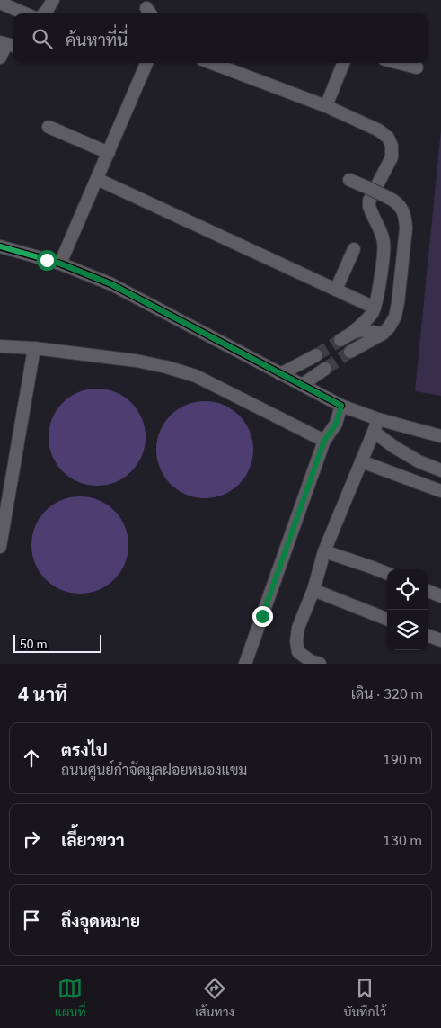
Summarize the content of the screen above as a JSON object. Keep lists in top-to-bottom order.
{
  "scale_bar": "50 m",
  "page": {
    "search": "ค้นหาที่นี่",
    "scale": "50 m",
    "heading": ["4 นาที", "เดิน · 320 m"],
    "list": [
      ["ตรงไป", "ถนนศูนย์กำจัดมูลฝอยหนองแขม", "190 m"],
      ["เลี้ยวขวา", "130 m"],
      "ถึงจุดหมาย"
    ],
    "nav": ["แผนที่", "เส้นทาง", "บันทึกไว้"]
  }
}
